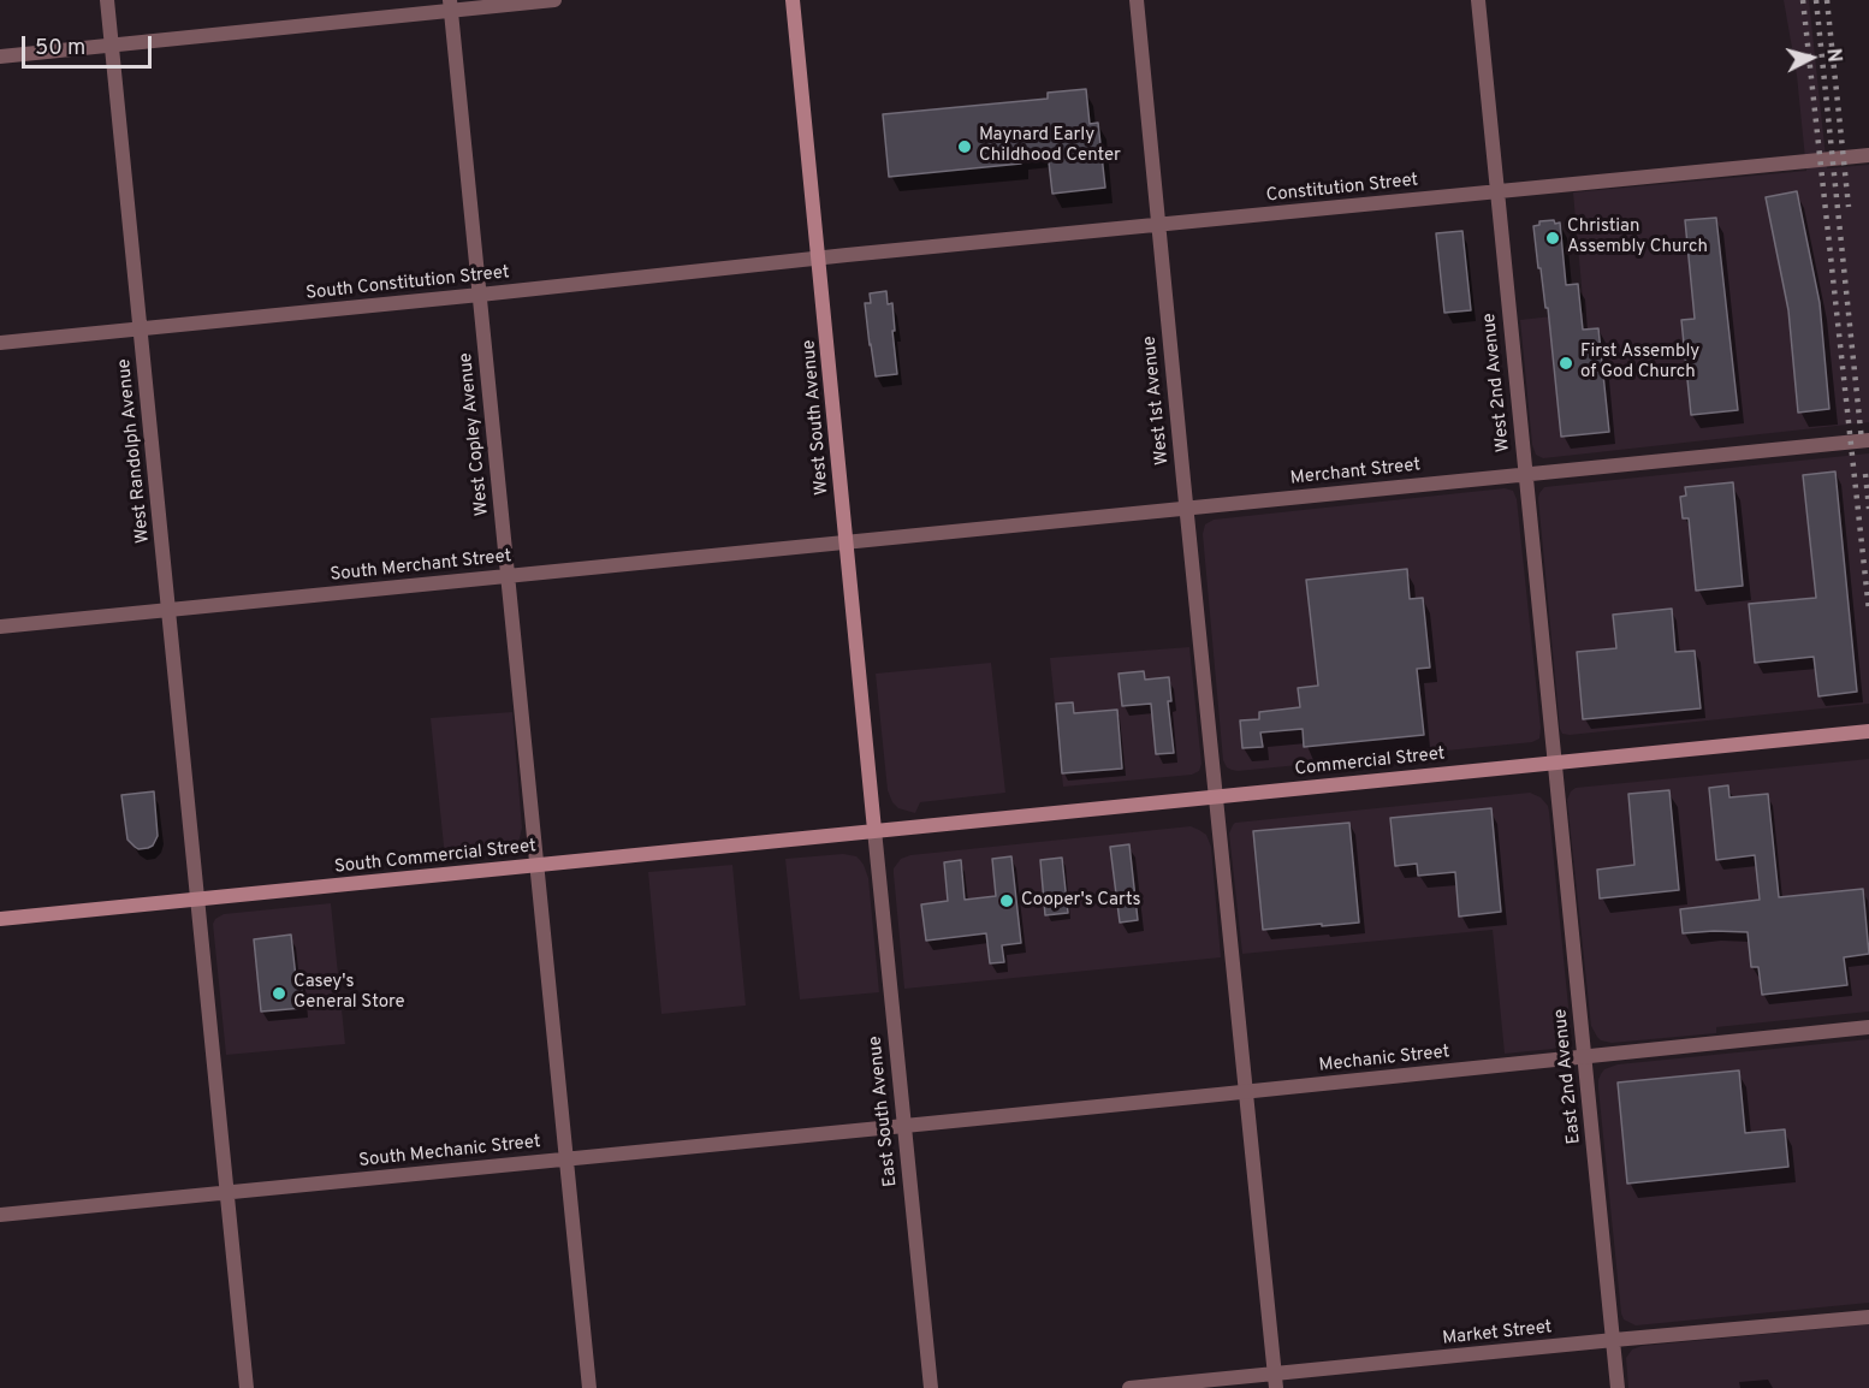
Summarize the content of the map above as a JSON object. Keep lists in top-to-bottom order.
{
  "streets": {
    "main road": ["West South Avenue", "Commercial Street", "South Commercial Street"],
    "street": [
      "Constitution Street",
      "South Constitution Street",
      "West 2nd Avenue",
      "West 1st Avenue",
      "West Copley Avenue",
      "West Randolph Avenue",
      "Merchant Street",
      "South Merchant Street",
      "Mechanic Street",
      "East 2nd Avenue",
      "East South Avenue",
      "South Mechanic Street",
      "Market Street"
    ]
  },
  "crossings": [
    ["Constitution Street", "South Constitution Street"],
    ["Constitution Street", "West 2nd Avenue"],
    ["Constitution Street", "West 1st Avenue"],
    ["Constitution Street", "West South Avenue"],
    ["South Constitution Street", "West South Avenue"],
    ["South Constitution Street", "West Copley Avenue"],
    ["South Constitution Street", "West Randolph Avenue"],
    ["West 2nd Avenue", "Merchant Street"],
    ["West 2nd Avenue", "Commercial Street"],
    ["West 2nd Avenue", "East 2nd Avenue"],
    ["West 1st Avenue", "Merchant Street"],
    ["West 1st Avenue", "Commercial Street"],
    ["West 1st Avenue", "Mechanic Street"],
    ["West 1st Avenue", "Market Street"],
    ["West South Avenue", "Merchant Street"],
    ["West South Avenue", "South Merchant Street"],
    ["West South Avenue", "Commercial Street"],
    ["West South Avenue", "South Commercial Street"],
    ["West South Avenue", "East South Avenue"],
    ["West Copley Avenue", "South Merchant Street"],
    ["West Copley Avenue", "South Commercial Street"],
    ["West Copley Avenue", "South Mechanic Street"],
    ["West Randolph Avenue", "South Merchant Street"],
    ["West Randolph Avenue", "South Commercial Street"],
    ["West Randolph Avenue", "South Mechanic Street"],
    ["Merchant Street", "South Merchant Street"],
    ["Commercial Street", "South Commercial Street"],
    ["Commercial Street", "East 2nd Avenue"],
    ["Commercial Street", "East South Avenue"],
    ["South Commercial Street", "East South Avenue"],
    ["Mechanic Street", "East 2nd Avenue"],
    ["Mechanic Street", "East South Avenue"],
    ["Mechanic Street", "South Mechanic Street"],
    ["East 2nd Avenue", "Market Street"],
    ["East South Avenue", "South Mechanic Street"]
  ],
  "places": [
    "Maynard Early Childhood Center",
    "Christian Assembly Church",
    "First Assembly of God Church",
    "Cooper's Carts",
    "Casey's General Store"
  ],
  "scale_bar": "50 m",
  "north": "right"
}
